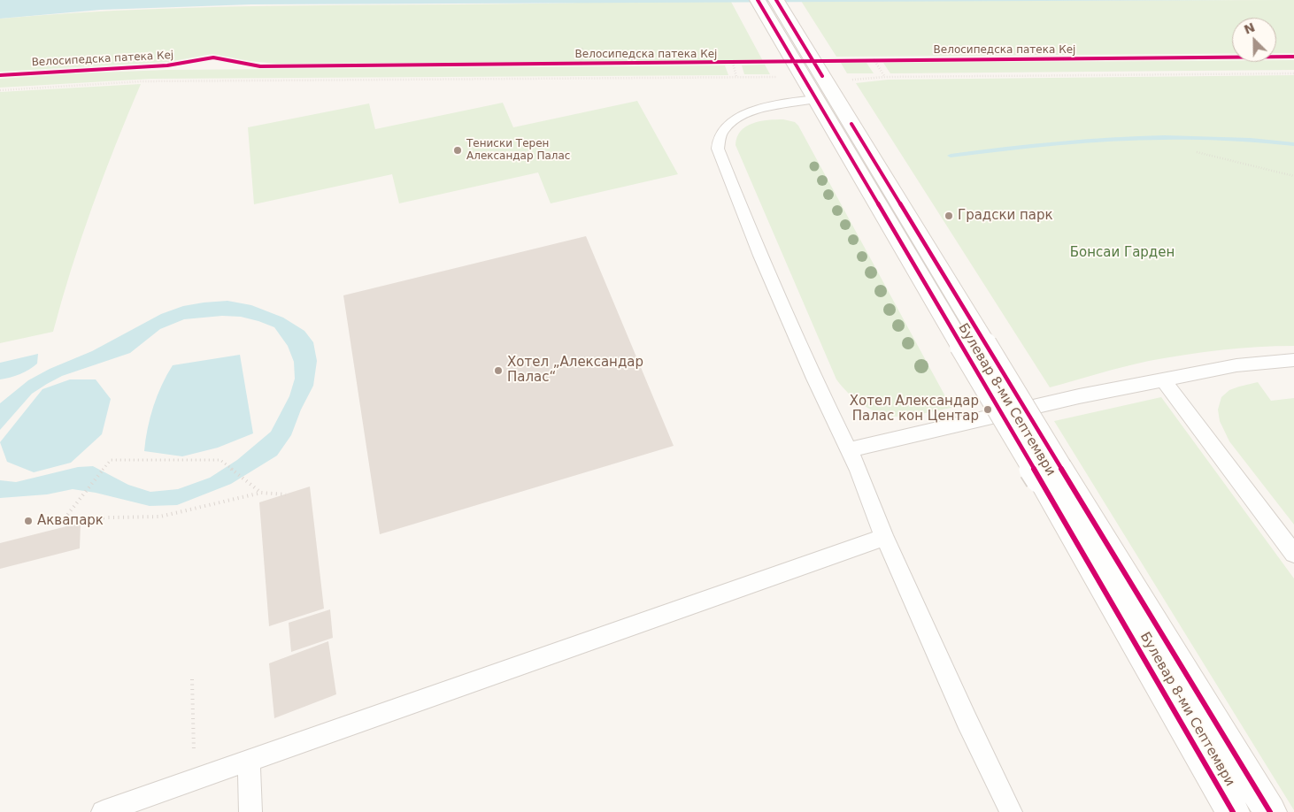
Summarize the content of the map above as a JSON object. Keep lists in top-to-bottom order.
{
  "streets": {
    "street": ["Булевар 8-ми Септември"],
    "cycle path": ["Велосипедска патека Кеј"]
  },
  "parks": ["Бонсаи Гарден"],
  "places": [
    "Тениски Терен Александар Палас",
    "Градски парк",
    "Хотел „Александар Палас“",
    "Хотел Александар Палас кон Центар",
    "Аквапарк"
  ],
  "north": "top left"
}
